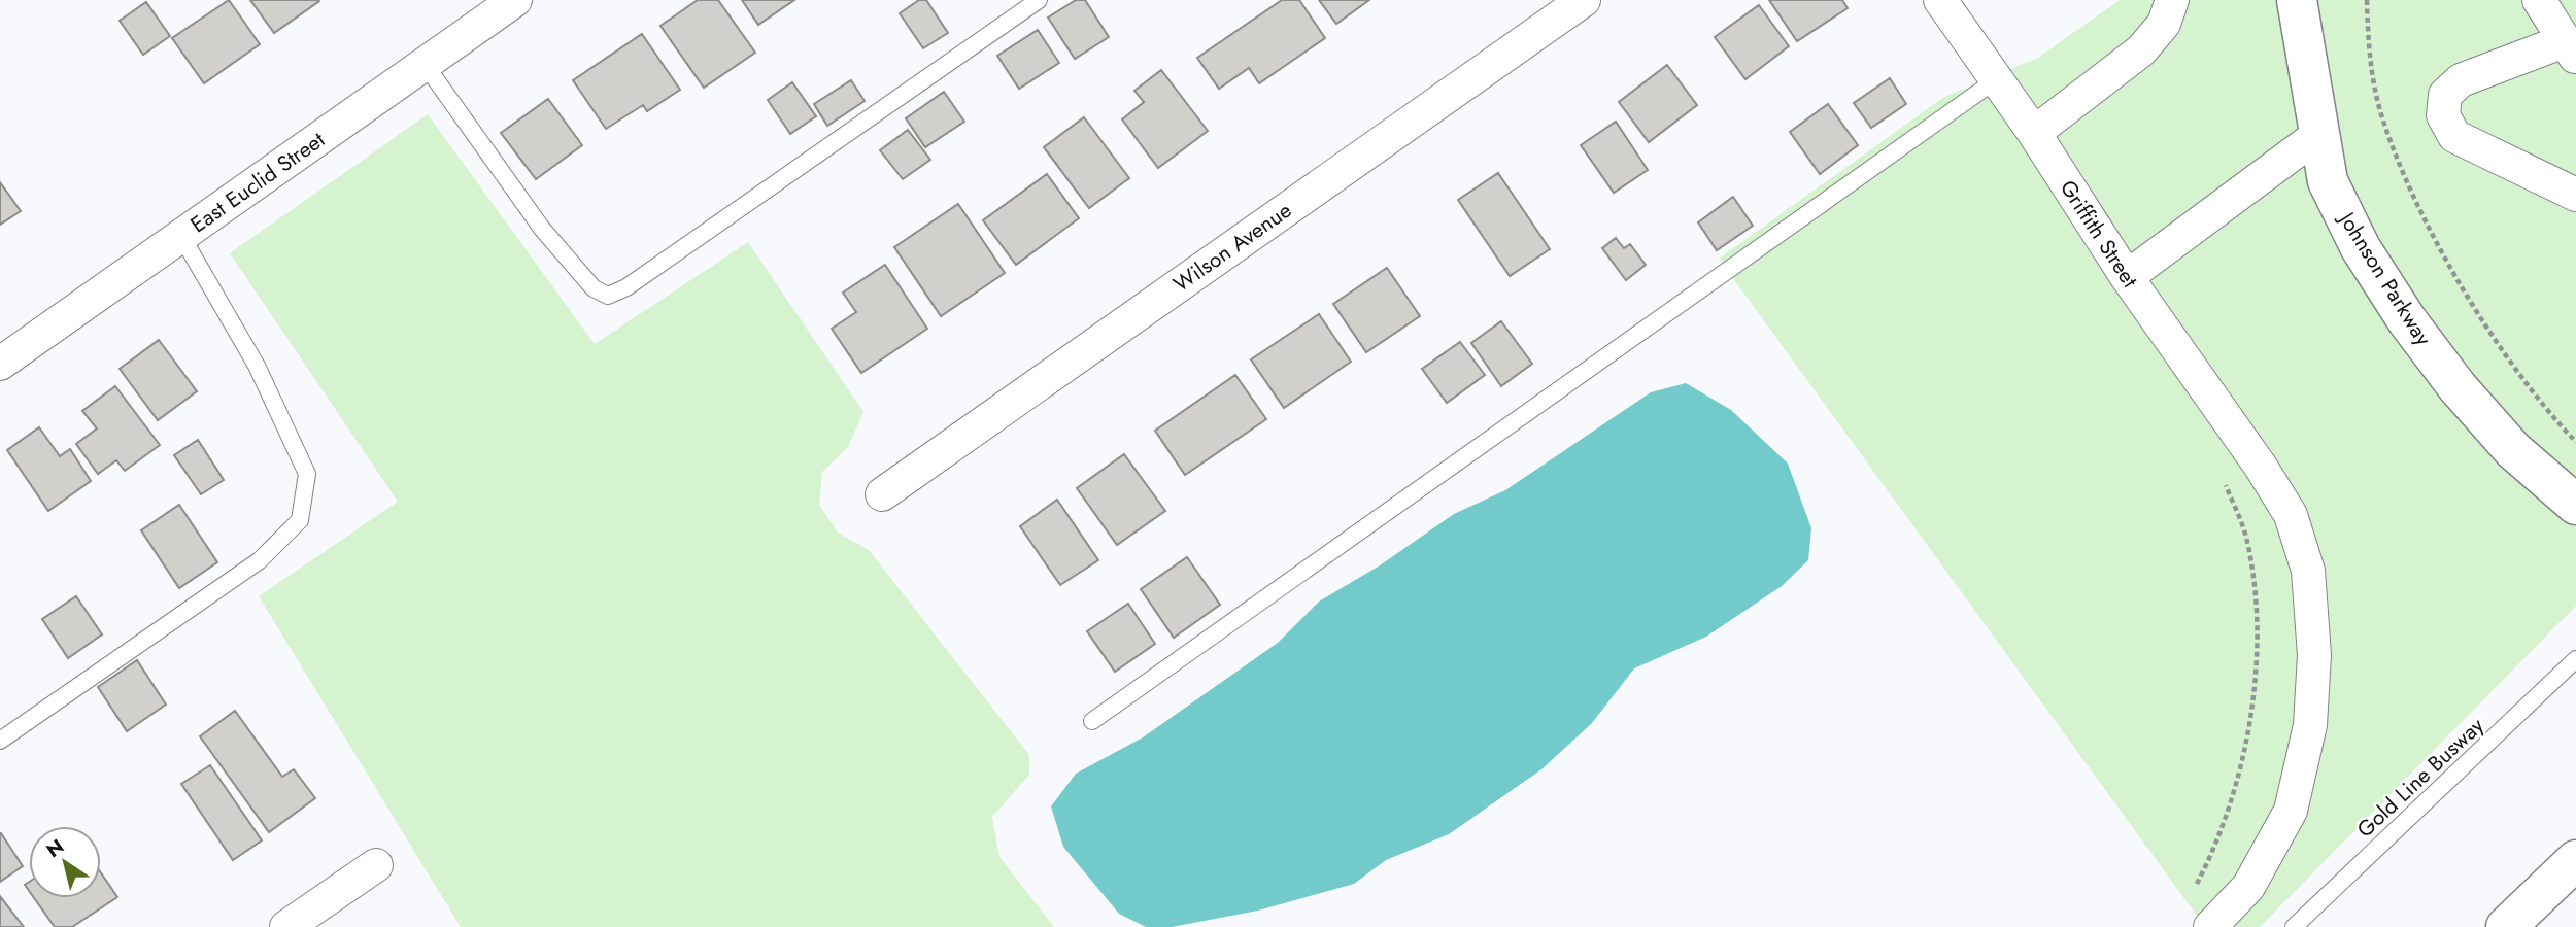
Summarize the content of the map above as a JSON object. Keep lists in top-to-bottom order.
{
  "streets": {
    "main road": ["Johnson Parkway"],
    "street": ["East Euclid Street", "Griffith Street", "Wilson Avenue"],
    "lane": ["Gold Line Busway"]
  },
  "north": "top left"
}
